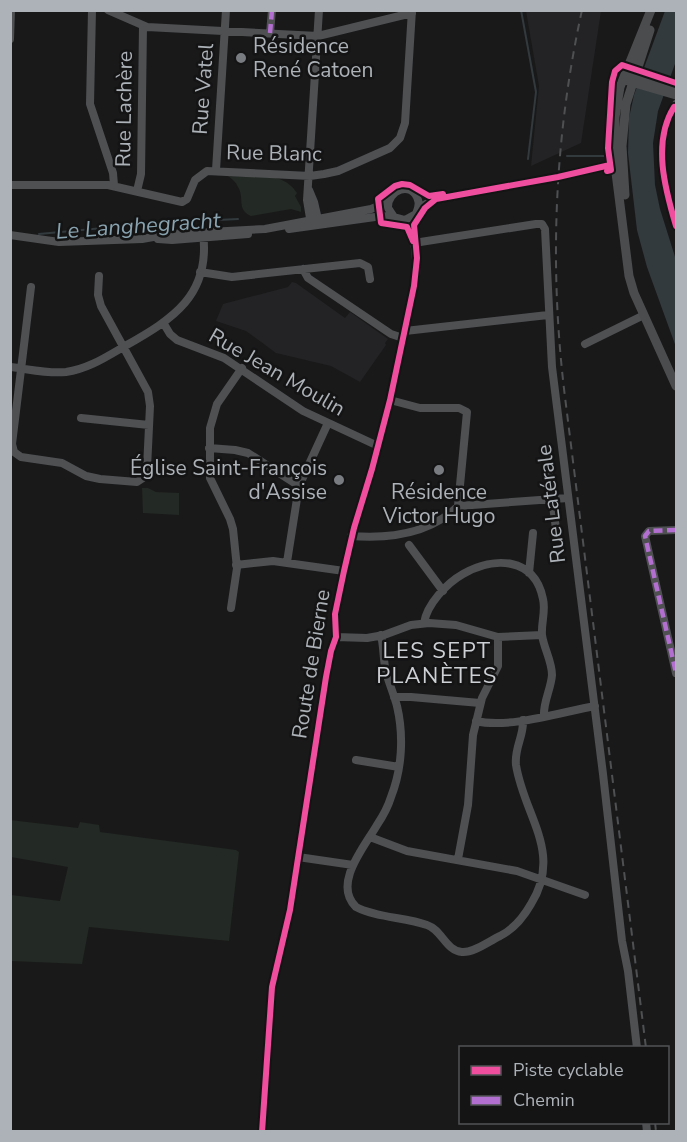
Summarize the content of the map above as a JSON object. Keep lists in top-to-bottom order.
{
  "streets": {
    "street": [
      "Rue Vatel",
      "Rue Lachère",
      "Rue Blanc",
      "Rue Jean Moulin",
      "Rue Latérale",
      "Route de Bierne"
    ]
  },
  "crossings": [
    ["Rue Vatel", "Rue Blanc"],
    ["Rue Lachère", "Rue Blanc"],
    ["Rue Jean Moulin", "Route de Bierne"],
    ["Rue Latérale", "Route de Bierne"]
  ],
  "districts": ["LES SEPT PLANÈTES"],
  "water": ["Le Langhegracht"],
  "places": ["Résidence René Catoen", "Résidence Victor Hugo", "Église Saint-François d'Assise"],
  "legend": ["Piste cyclable", "Chemin"]
}
